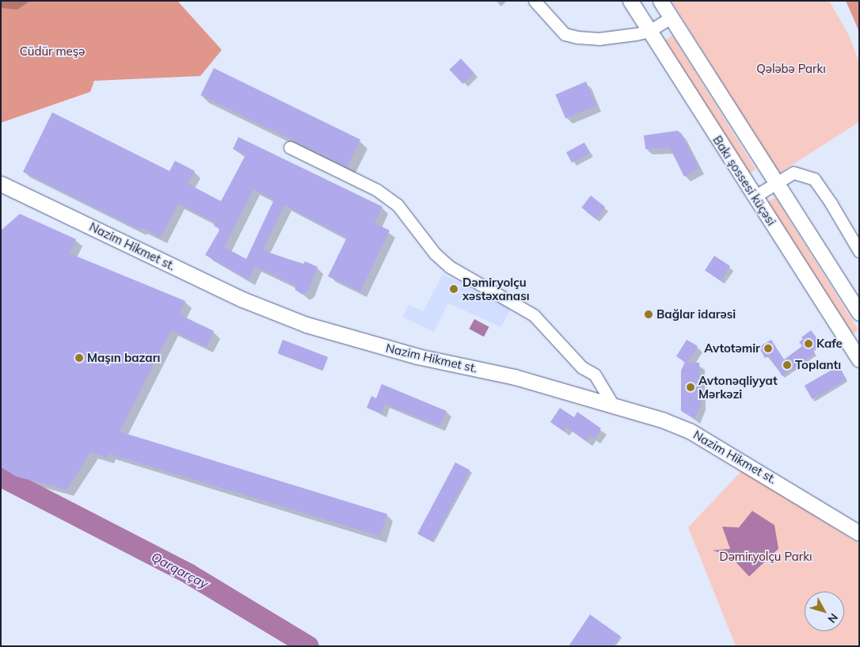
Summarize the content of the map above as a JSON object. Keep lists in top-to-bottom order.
{
  "streets": {
    "main road": ["Bakı şossesi küçəsi", "Nazim Hikmet st."]
  },
  "water": ["Qarqarçay"],
  "parks": ["Cüdür meşə", "Qələbə Parkı", "Dəmiryolçu Parkı"],
  "places": [
    "Dəmiryolçu xəstəxanası",
    "Bağlar idarəsi",
    "Kafe",
    "Avtotəmir",
    "Maşın bazarı",
    "Toplantı",
    "Avtonəqliyyat Mərkəzi"
  ],
  "north": "bottom right"
}
